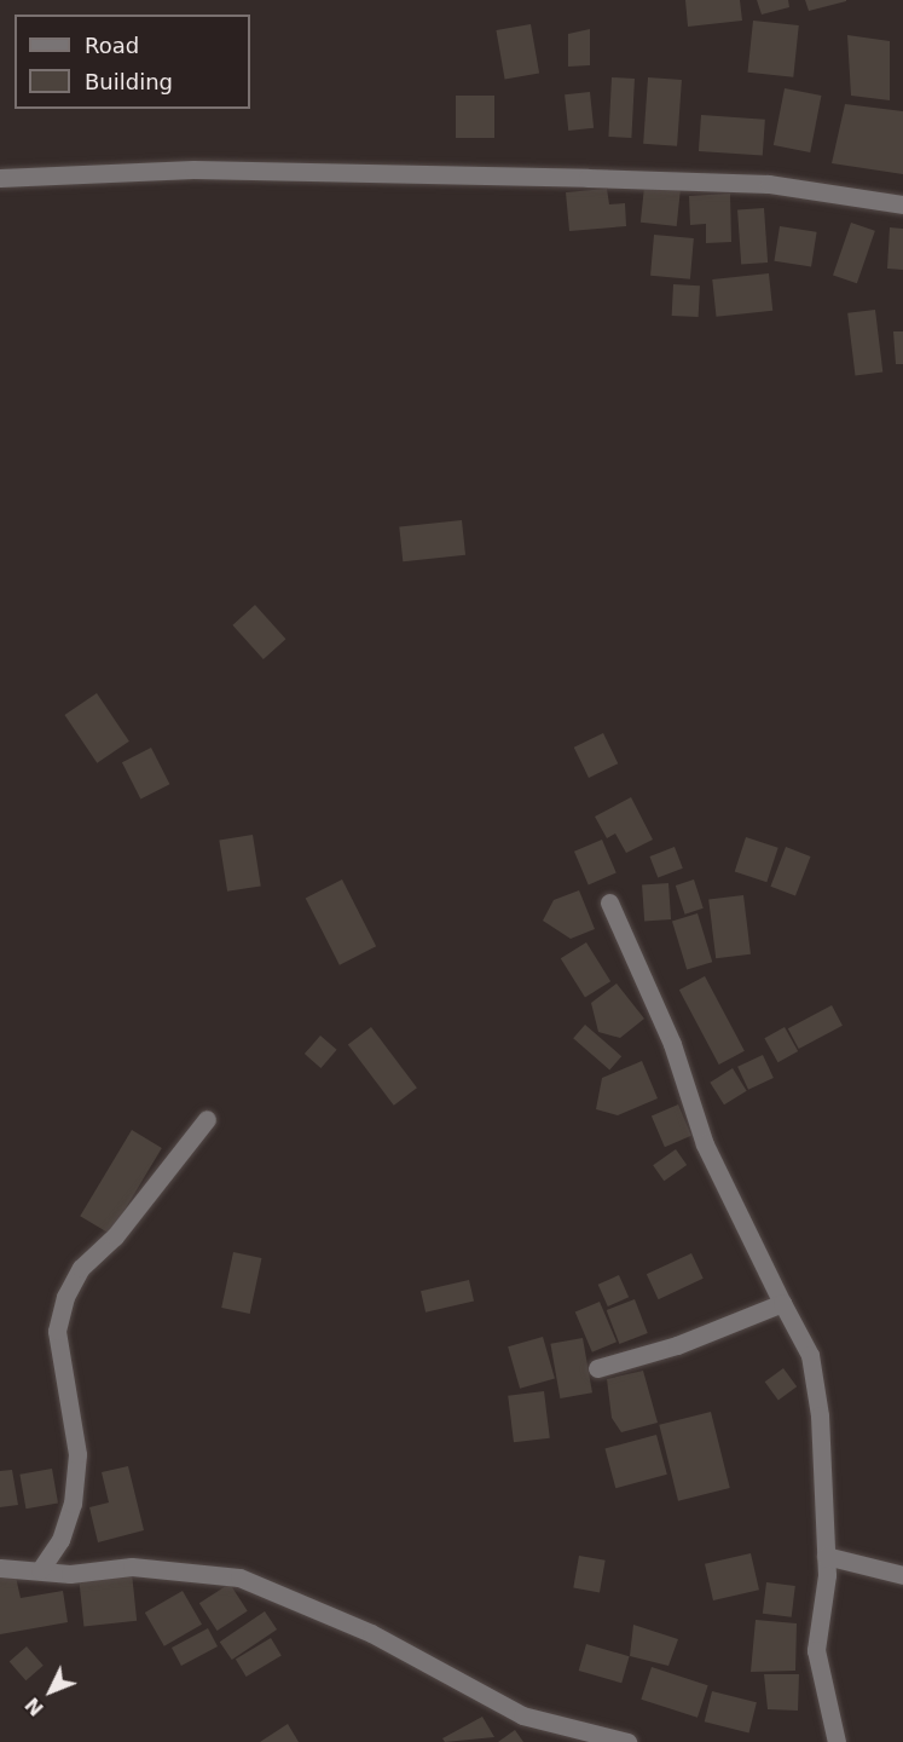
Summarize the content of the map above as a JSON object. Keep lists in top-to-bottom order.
{
  "legend": ["Road", "Building"],
  "north": "bottom left"
}
